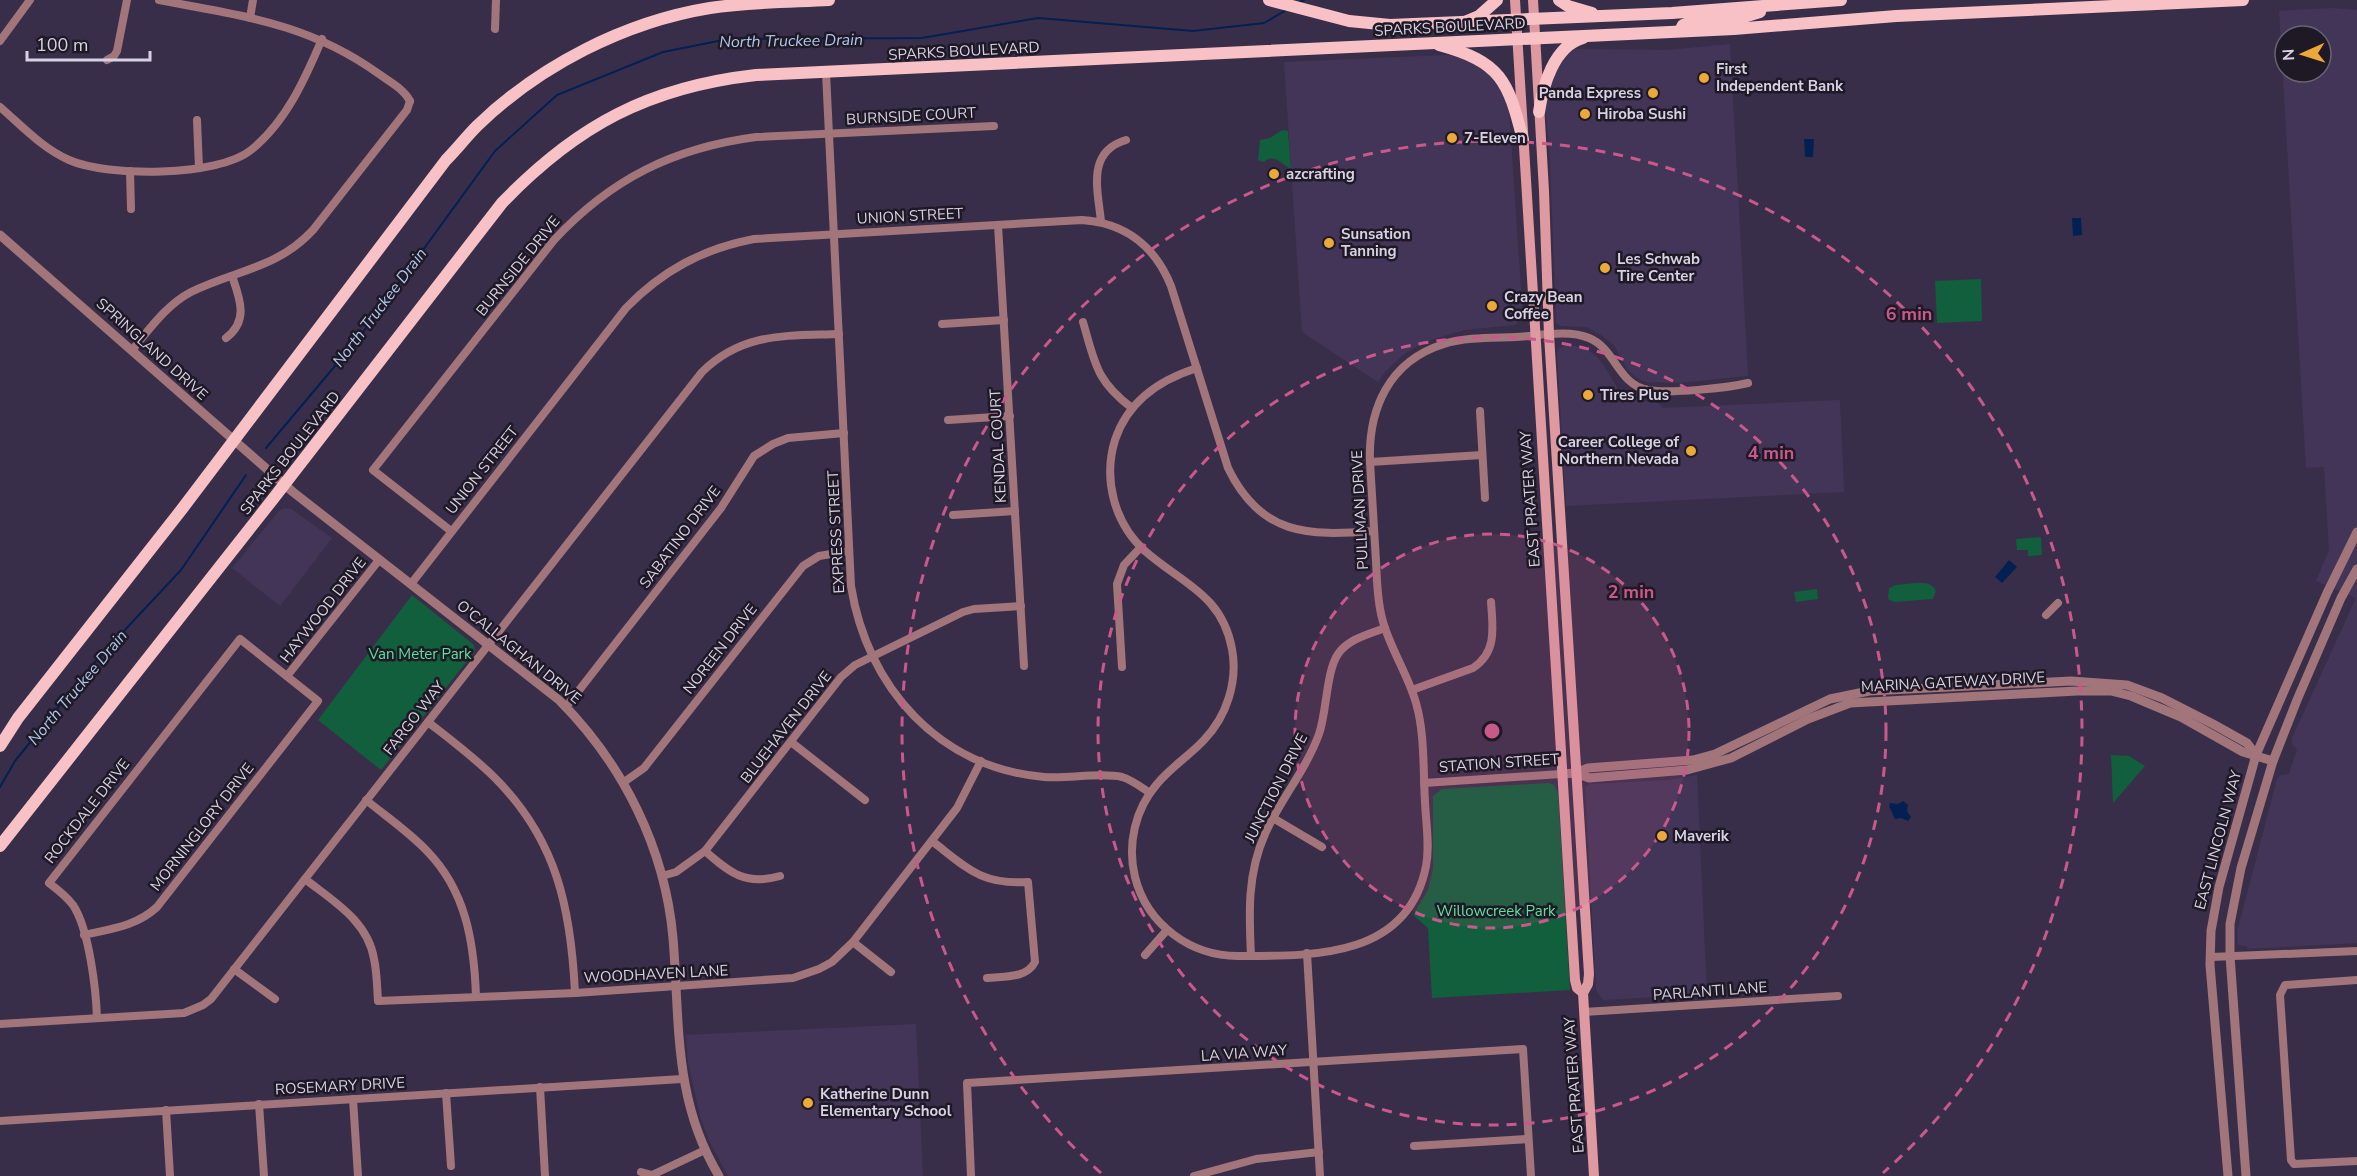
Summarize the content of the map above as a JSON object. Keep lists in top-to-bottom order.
{
  "streets": {
    "main road": ["SPARKS BOULEVARD", "EAST PRATER WAY"],
    "street": [
      "BURNSIDE COURT",
      "UNION STREET",
      "BURNSIDE DRIVE",
      "SPRINGLAND DRIVE",
      "KENDAL COURT",
      "PULLMAN DRIVE",
      "EXPRESS STREET",
      "SABATINO DRIVE",
      "HAYWOOD DRIVE",
      "NOREEN DRIVE",
      "O'CALLAGHAN DRIVE",
      "MARINA GATEWAY DRIVE",
      "FARGO WAY",
      "BLUEHAVEN DRIVE",
      "STATION STREET",
      "JUNCTION DRIVE",
      "ROCKDALE DRIVE",
      "MORNINGLORY DRIVE",
      "EAST LINCOLN WAY",
      "WOODHAVEN LANE",
      "PARLANTI LANE",
      "LA VIA WAY",
      "ROSEMARY DRIVE"
    ]
  },
  "crossings": [
    ["SPARKS BOULEVARD", "SPRINGLAND DRIVE"],
    ["SPARKS BOULEVARD", "EAST PRATER WAY"],
    ["SPARKS BOULEVARD", "EXPRESS STREET"],
    ["SPARKS BOULEVARD", "O'CALLAGHAN DRIVE"],
    ["BURNSIDE COURT", "BURNSIDE DRIVE"],
    ["BURNSIDE COURT", "EXPRESS STREET"],
    ["UNION STREET", "BURNSIDE DRIVE"],
    ["UNION STREET", "KENDAL COURT"],
    ["UNION STREET", "PULLMAN DRIVE"],
    ["UNION STREET", "EXPRESS STREET"],
    ["UNION STREET", "O'CALLAGHAN DRIVE"],
    ["BURNSIDE DRIVE", "EXPRESS STREET"],
    ["SPRINGLAND DRIVE", "O'CALLAGHAN DRIVE"],
    ["KENDAL COURT", "BLUEHAVEN DRIVE"],
    ["EAST PRATER WAY", "PULLMAN DRIVE"],
    ["EAST PRATER WAY", "MARINA GATEWAY DRIVE"],
    ["EAST PRATER WAY", "STATION STREET"],
    ["EAST PRATER WAY", "PARLANTI LANE"],
    ["PULLMAN DRIVE", "EXPRESS STREET"],
    ["PULLMAN DRIVE", "STATION STREET"],
    ["PULLMAN DRIVE", "JUNCTION DRIVE"],
    ["EXPRESS STREET", "SABATINO DRIVE"],
    ["EXPRESS STREET", "NOREEN DRIVE"],
    ["EXPRESS STREET", "FARGO WAY"],
    ["EXPRESS STREET", "BLUEHAVEN DRIVE"],
    ["EXPRESS STREET", "WOODHAVEN LANE"],
    ["SABATINO DRIVE", "O'CALLAGHAN DRIVE"],
    ["HAYWOOD DRIVE", "O'CALLAGHAN DRIVE"],
    ["HAYWOOD DRIVE", "ROCKDALE DRIVE"],
    ["HAYWOOD DRIVE", "MORNINGLORY DRIVE"],
    ["NOREEN DRIVE", "O'CALLAGHAN DRIVE"],
    ["O'CALLAGHAN DRIVE", "FARGO WAY"],
    ["O'CALLAGHAN DRIVE", "BLUEHAVEN DRIVE"],
    ["O'CALLAGHAN DRIVE", "WOODHAVEN LANE"],
    ["O'CALLAGHAN DRIVE", "ROSEMARY DRIVE"],
    ["MARINA GATEWAY DRIVE", "STATION STREET"],
    ["MARINA GATEWAY DRIVE", "EAST LINCOLN WAY"],
    ["FARGO WAY", "ROCKDALE DRIVE"],
    ["FARGO WAY", "WOODHAVEN LANE"],
    ["ROCKDALE DRIVE", "MORNINGLORY DRIVE"]
  ],
  "water": ["North Truckee Drain"],
  "parks": ["Van Meter Park", "Willowcreek Park"],
  "places": [
    "First Independent Bank",
    "Panda Express",
    "Hiroba Sushi",
    "7-Eleven",
    "azcrafting",
    "Sunsation Tanning",
    "Les Schwab Tire Center",
    "Crazy Bean Coffee",
    "Tires Plus",
    "Career College of Northern Nevada",
    "Maverik",
    "Katherine Dunn Elementary School"
  ],
  "scale_bar": "100 m",
  "north": "left",
  "rings": ["6 min", "4 min", "2 min"]
}
